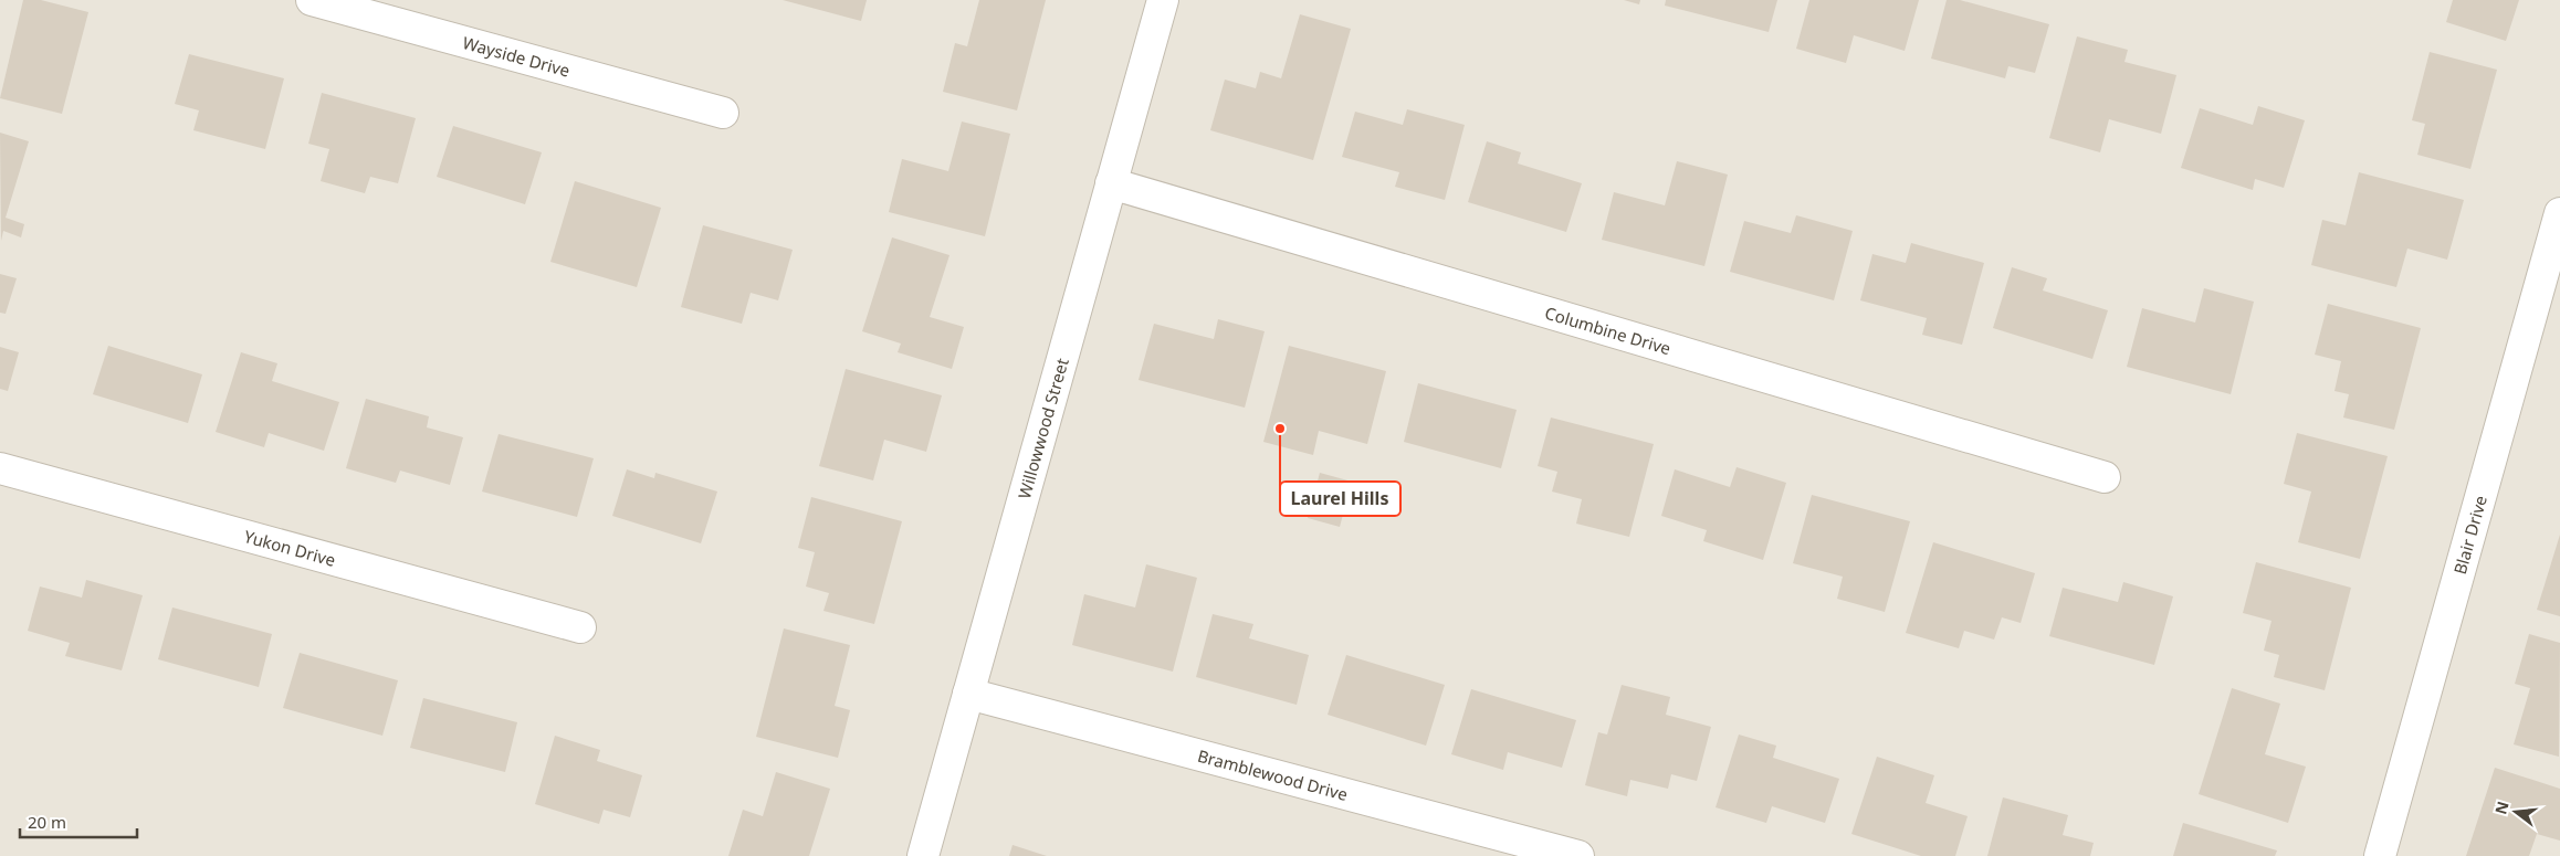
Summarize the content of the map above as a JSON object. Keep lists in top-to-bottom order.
{
  "streets": {
    "street": [
      "Wayside Drive",
      "Columbine Drive",
      "Willowwood Street",
      "Blair Drive",
      "Yukon Drive",
      "Bramblewood Drive"
    ]
  },
  "crossings": [
    ["Columbine Drive", "Willowwood Street"],
    ["Willowwood Street", "Bramblewood Drive"]
  ],
  "places": ["Laurel Hills"],
  "scale_bar": "20 m",
  "north": "left"
}
